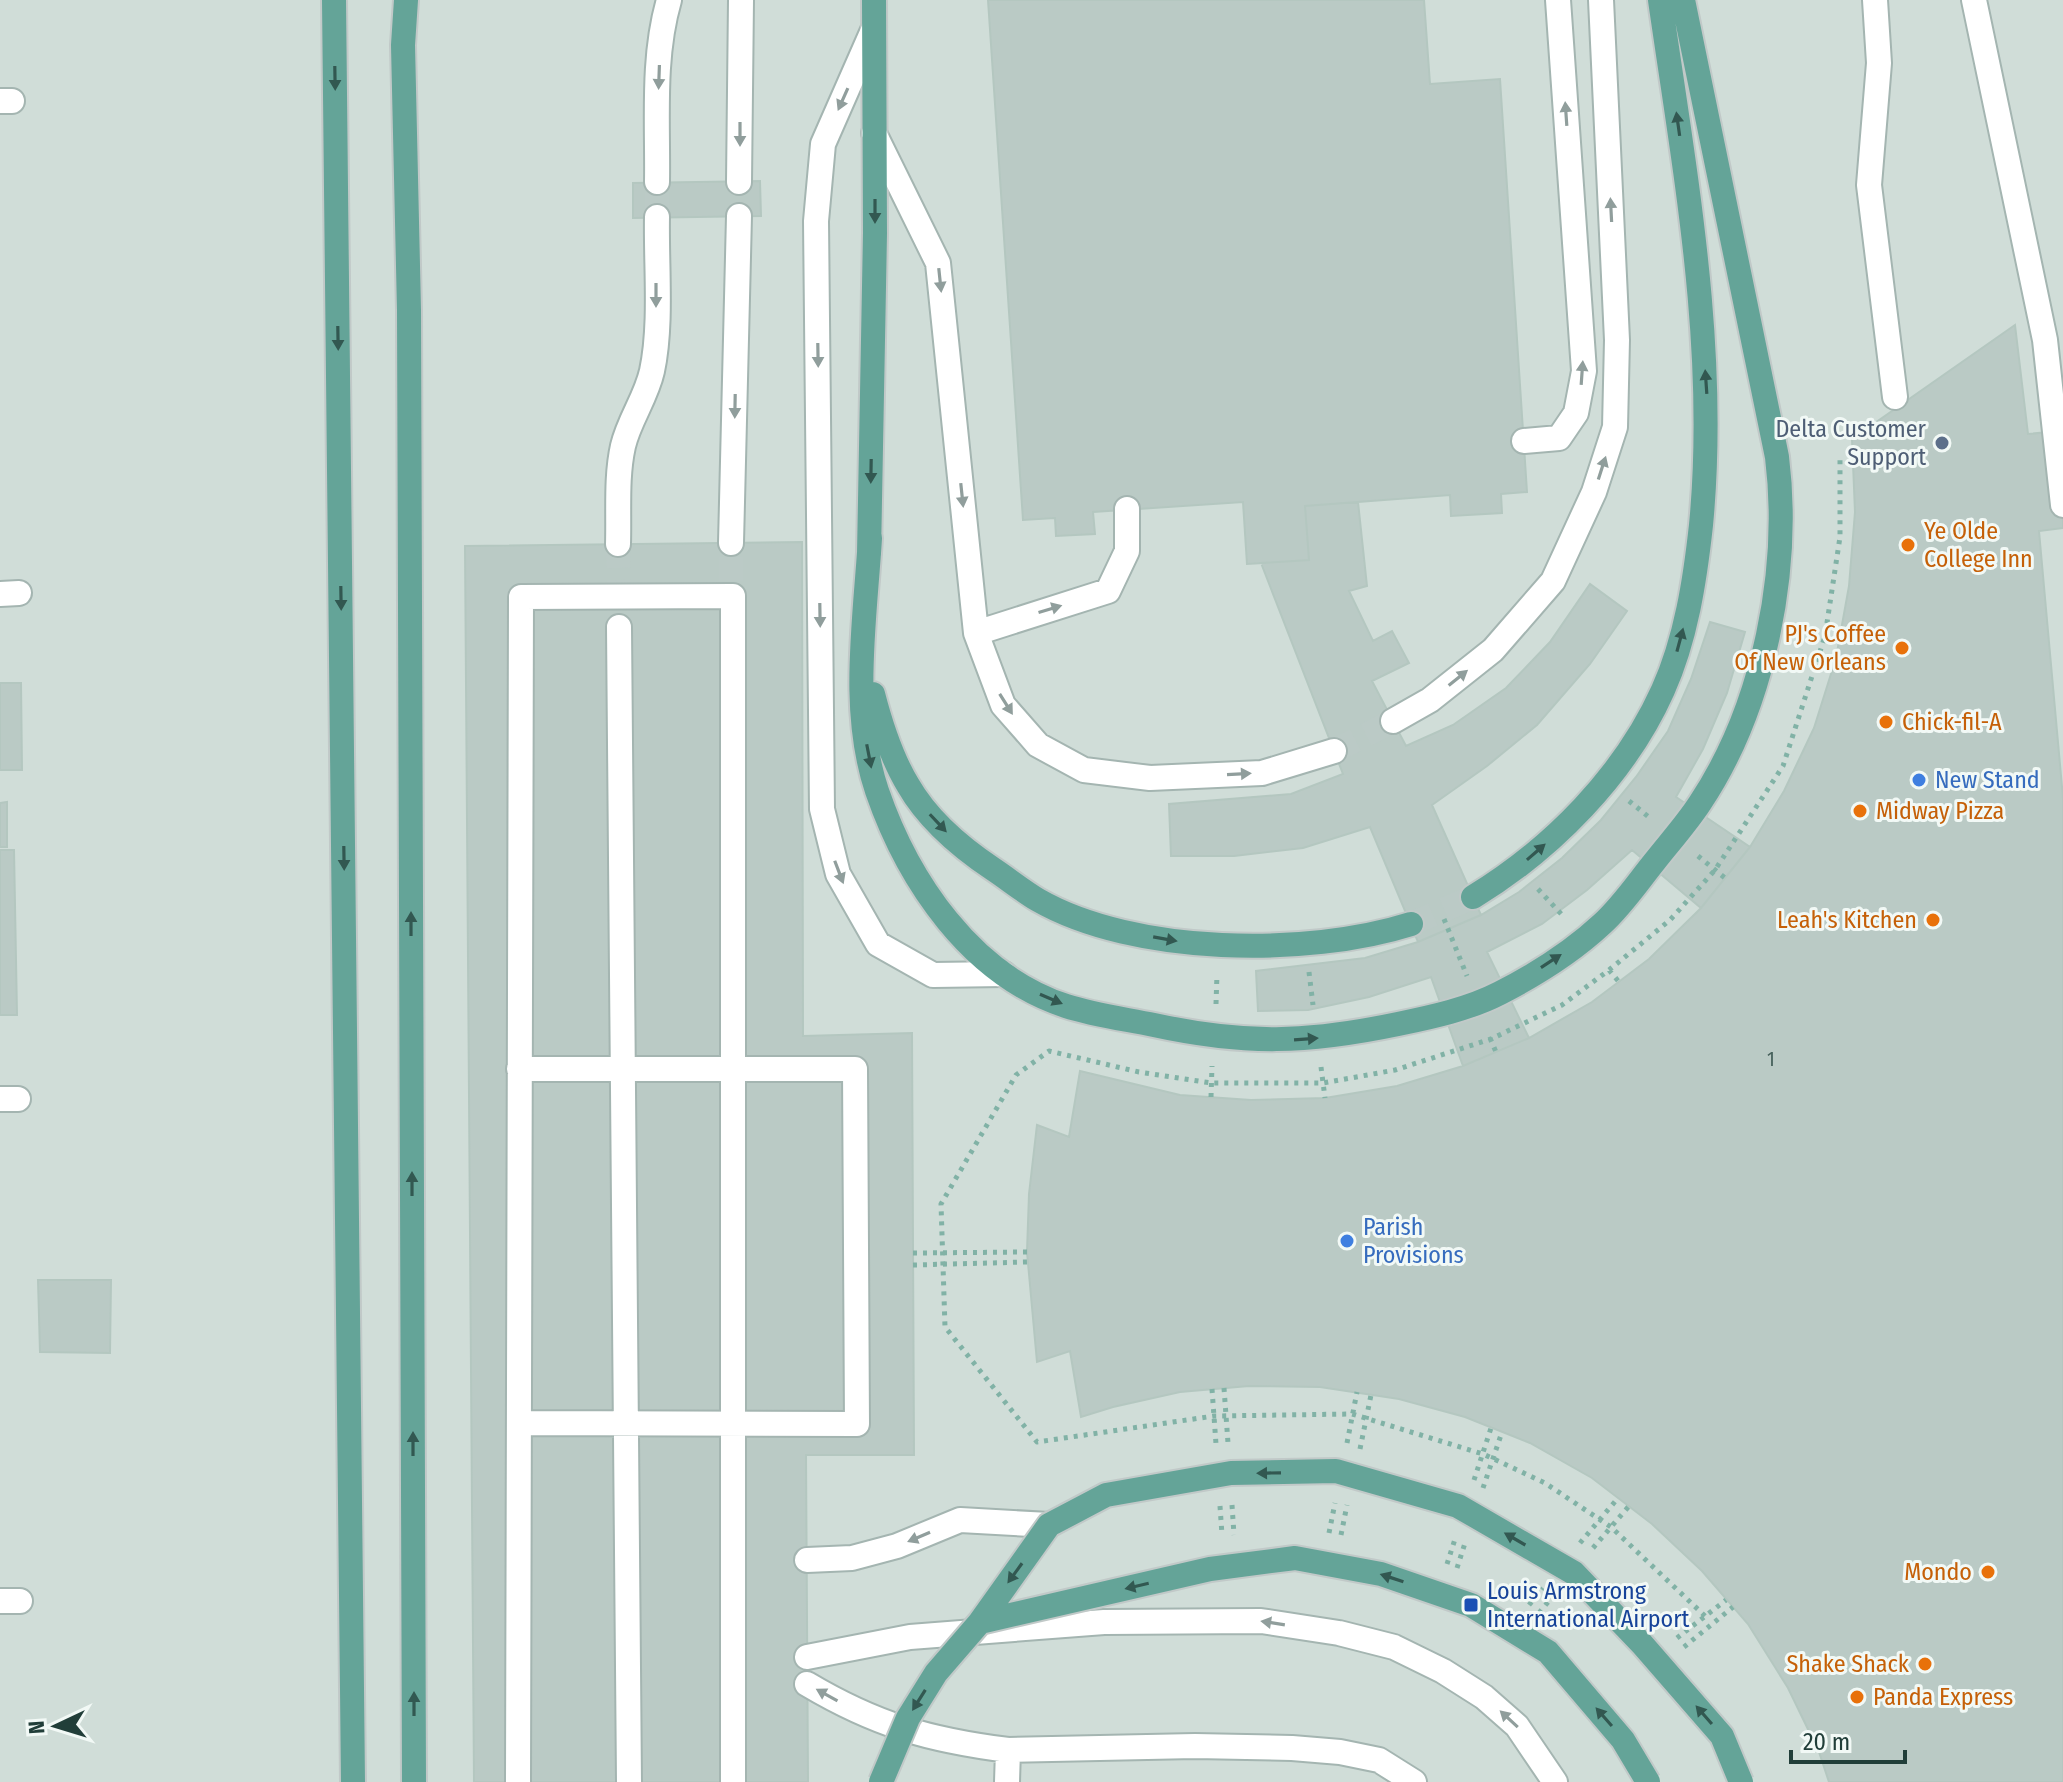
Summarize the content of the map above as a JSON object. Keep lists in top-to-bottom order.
{
  "places": {
    "other": [
      "Delta Customer Support",
      "Ye Olde College Inn",
      "PJ's Coffee Of New Orleans",
      "Chick-fil-A",
      "New Stand",
      "Midway Pizza",
      "Leah's Kitchen",
      "Parish Provisions",
      "Mondo",
      "Shake Shack",
      "Panda Express"
    ],
    "transit": ["Louis Armstrong International Airport"]
  },
  "house_numbers": ["1"],
  "scale_bar": "20 m",
  "north": "left"
}
